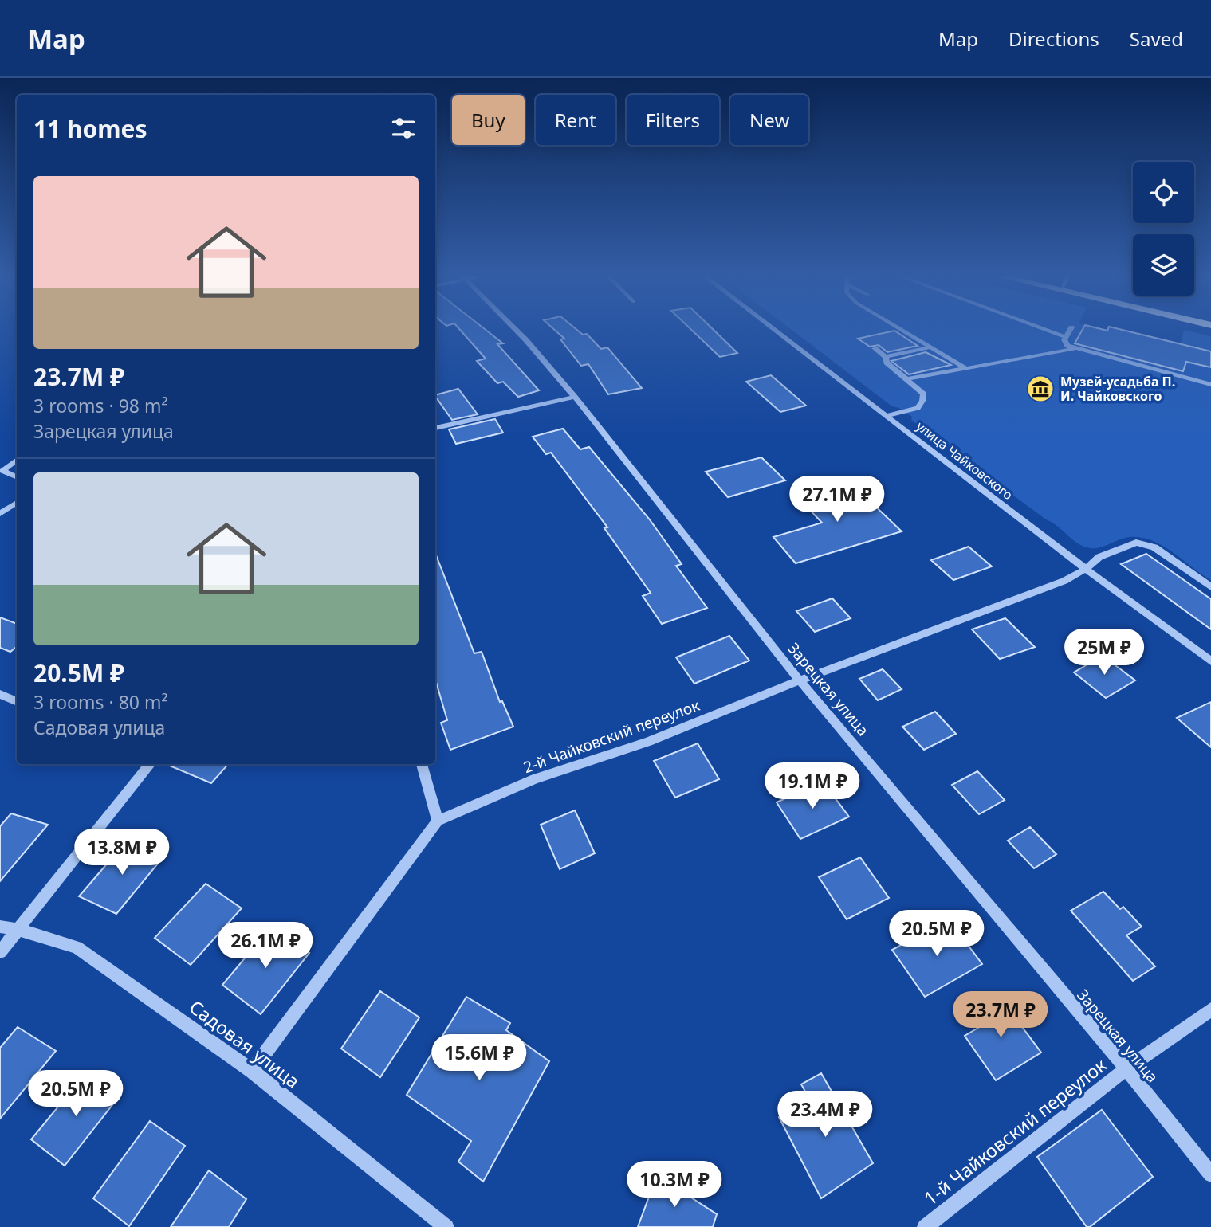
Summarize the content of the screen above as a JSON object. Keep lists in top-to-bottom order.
{
  "streets": {
    "street": [
      "улица Чайковского",
      "Зарецкая улица",
      "2-й Чайковский переулок",
      "Садовая улица",
      "1-й Чайковский переулок"
    ]
  },
  "crossings": [
    ["улица Чайковского", "2-й Чайковский переулок"],
    ["Зарецкая улица", "2-й Чайковский переулок"],
    ["Зарецкая улица", "1-й Чайковский переулок"]
  ],
  "places": {
    "museum": ["Музей-усадьба П. И. Чайковского"]
  },
  "page": {
    "header": "Map",
    "nav": ["Map", "Directions", "Saved"],
    "chip": [
      "Buy",
      "Rent",
      "Filters",
      "New"
    ],
    "heading": "11 homes",
    "list": [
      {
        "name": "23.7M ₽",
        "note": "3 rooms · 98 m² · Зарецкая улица"
      },
      {
        "name": "20.5M ₽",
        "note": "3 rooms · 80 m² · Садовая улица"
      }
    ],
    "price": [
      "27.1M ₽",
      "25M ₽",
      "19.1M ₽",
      "13.8M ₽",
      "20.5M ₽",
      "26.1M ₽",
      "23.7M ₽",
      "15.6M ₽",
      "20.5M ₽",
      "23.4M ₽",
      "10.3M ₽"
    ]
  }
}
